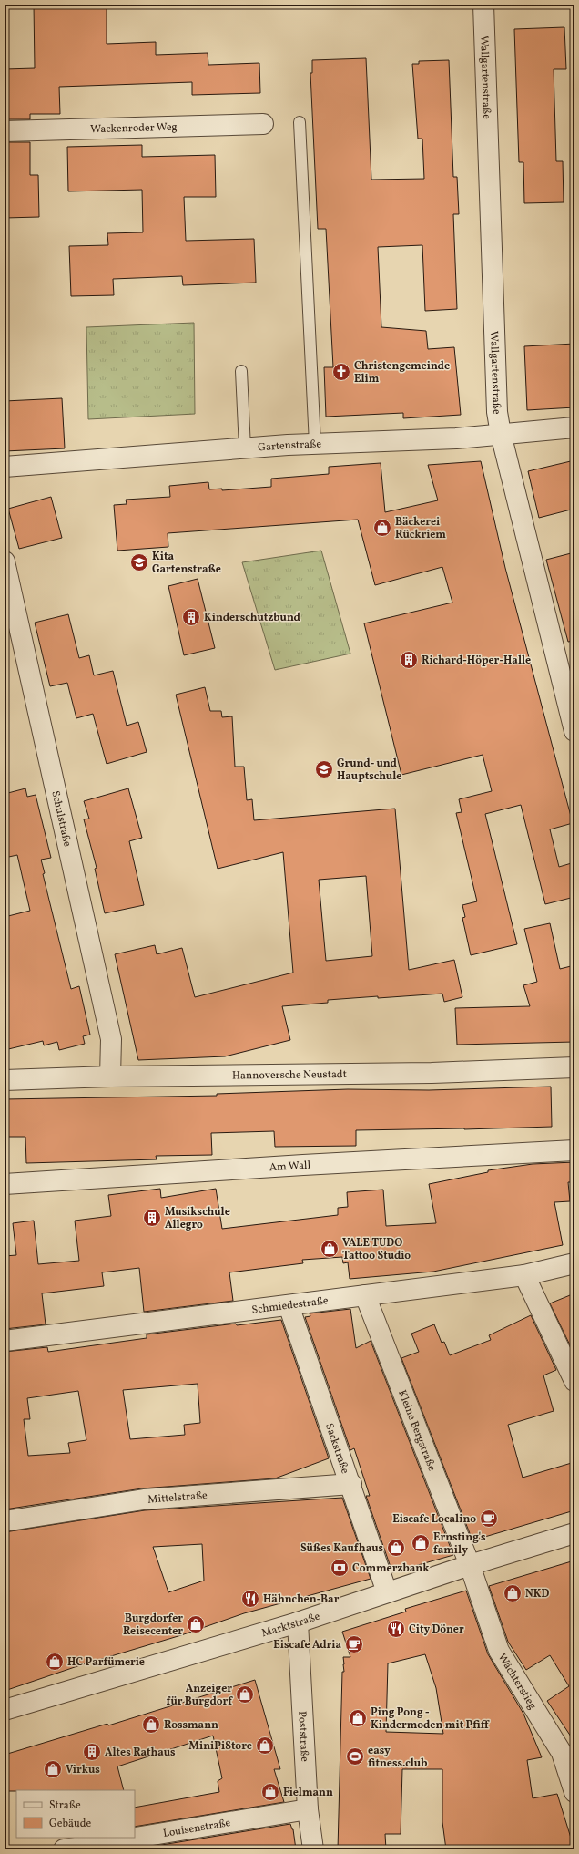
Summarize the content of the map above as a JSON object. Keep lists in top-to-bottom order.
{
  "streets": {
    "street": [
      "Wallgartenstraße",
      "Wackenroder Weg",
      "Gartenstraße",
      "Schulstraße",
      "Hannoversche Neustadt",
      "Am Wall",
      "Schmiedestraße",
      "Kleine Bergstraße",
      "Sackstraße",
      "Mittelstraße",
      "Marktstraße",
      "Wächterstieg",
      "Poststraße",
      "Louisenstraße"
    ]
  },
  "crossings": [
    ["Wallgartenstraße", "Gartenstraße"],
    ["Schulstraße", "Hannoversche Neustadt"],
    ["Schmiedestraße", "Kleine Bergstraße"],
    ["Schmiedestraße", "Sackstraße"],
    ["Kleine Bergstraße", "Marktstraße"],
    ["Kleine Bergstraße", "Wächterstieg"],
    ["Sackstraße", "Mittelstraße"],
    ["Sackstraße", "Marktstraße"],
    ["Marktstraße", "Wächterstieg"],
    ["Marktstraße", "Poststraße"],
    ["Poststraße", "Louisenstraße"]
  ],
  "places": {
    "church": ["Christengemeinde Elim"],
    "shop": [
      "Bäckerei Rückriem",
      "VALE TUDO Tattoo Studio",
      "Ernsting's family",
      "Süßes Kaufhaus",
      "NKD",
      "Burgdorfer Reisecenter",
      "HC Parfümerie",
      "Anzeiger für Burgdorf",
      "Ping Pong - Kindermoden mit Pfiff",
      "Rossmann",
      "MiniPiStore",
      "Virkus",
      "Fielmann"
    ],
    "school or university": ["Kita Gartenstraße", "Grund- und Hauptschule"],
    "building": [
      "Kinderschutzbund",
      "Richard-Höper-Halle",
      "Musikschule Allegro",
      "Altes Rathaus"
    ],
    "cafe": ["Eiscafe Localino", "Eiscafe Adria"],
    "bank": ["Commerzbank"],
    "restaurant": ["Hähnchen-Bar", "City Döner"],
    "sports": ["easy fitness.club"]
  },
  "legend": ["Straße", "Gebäude"]
}
